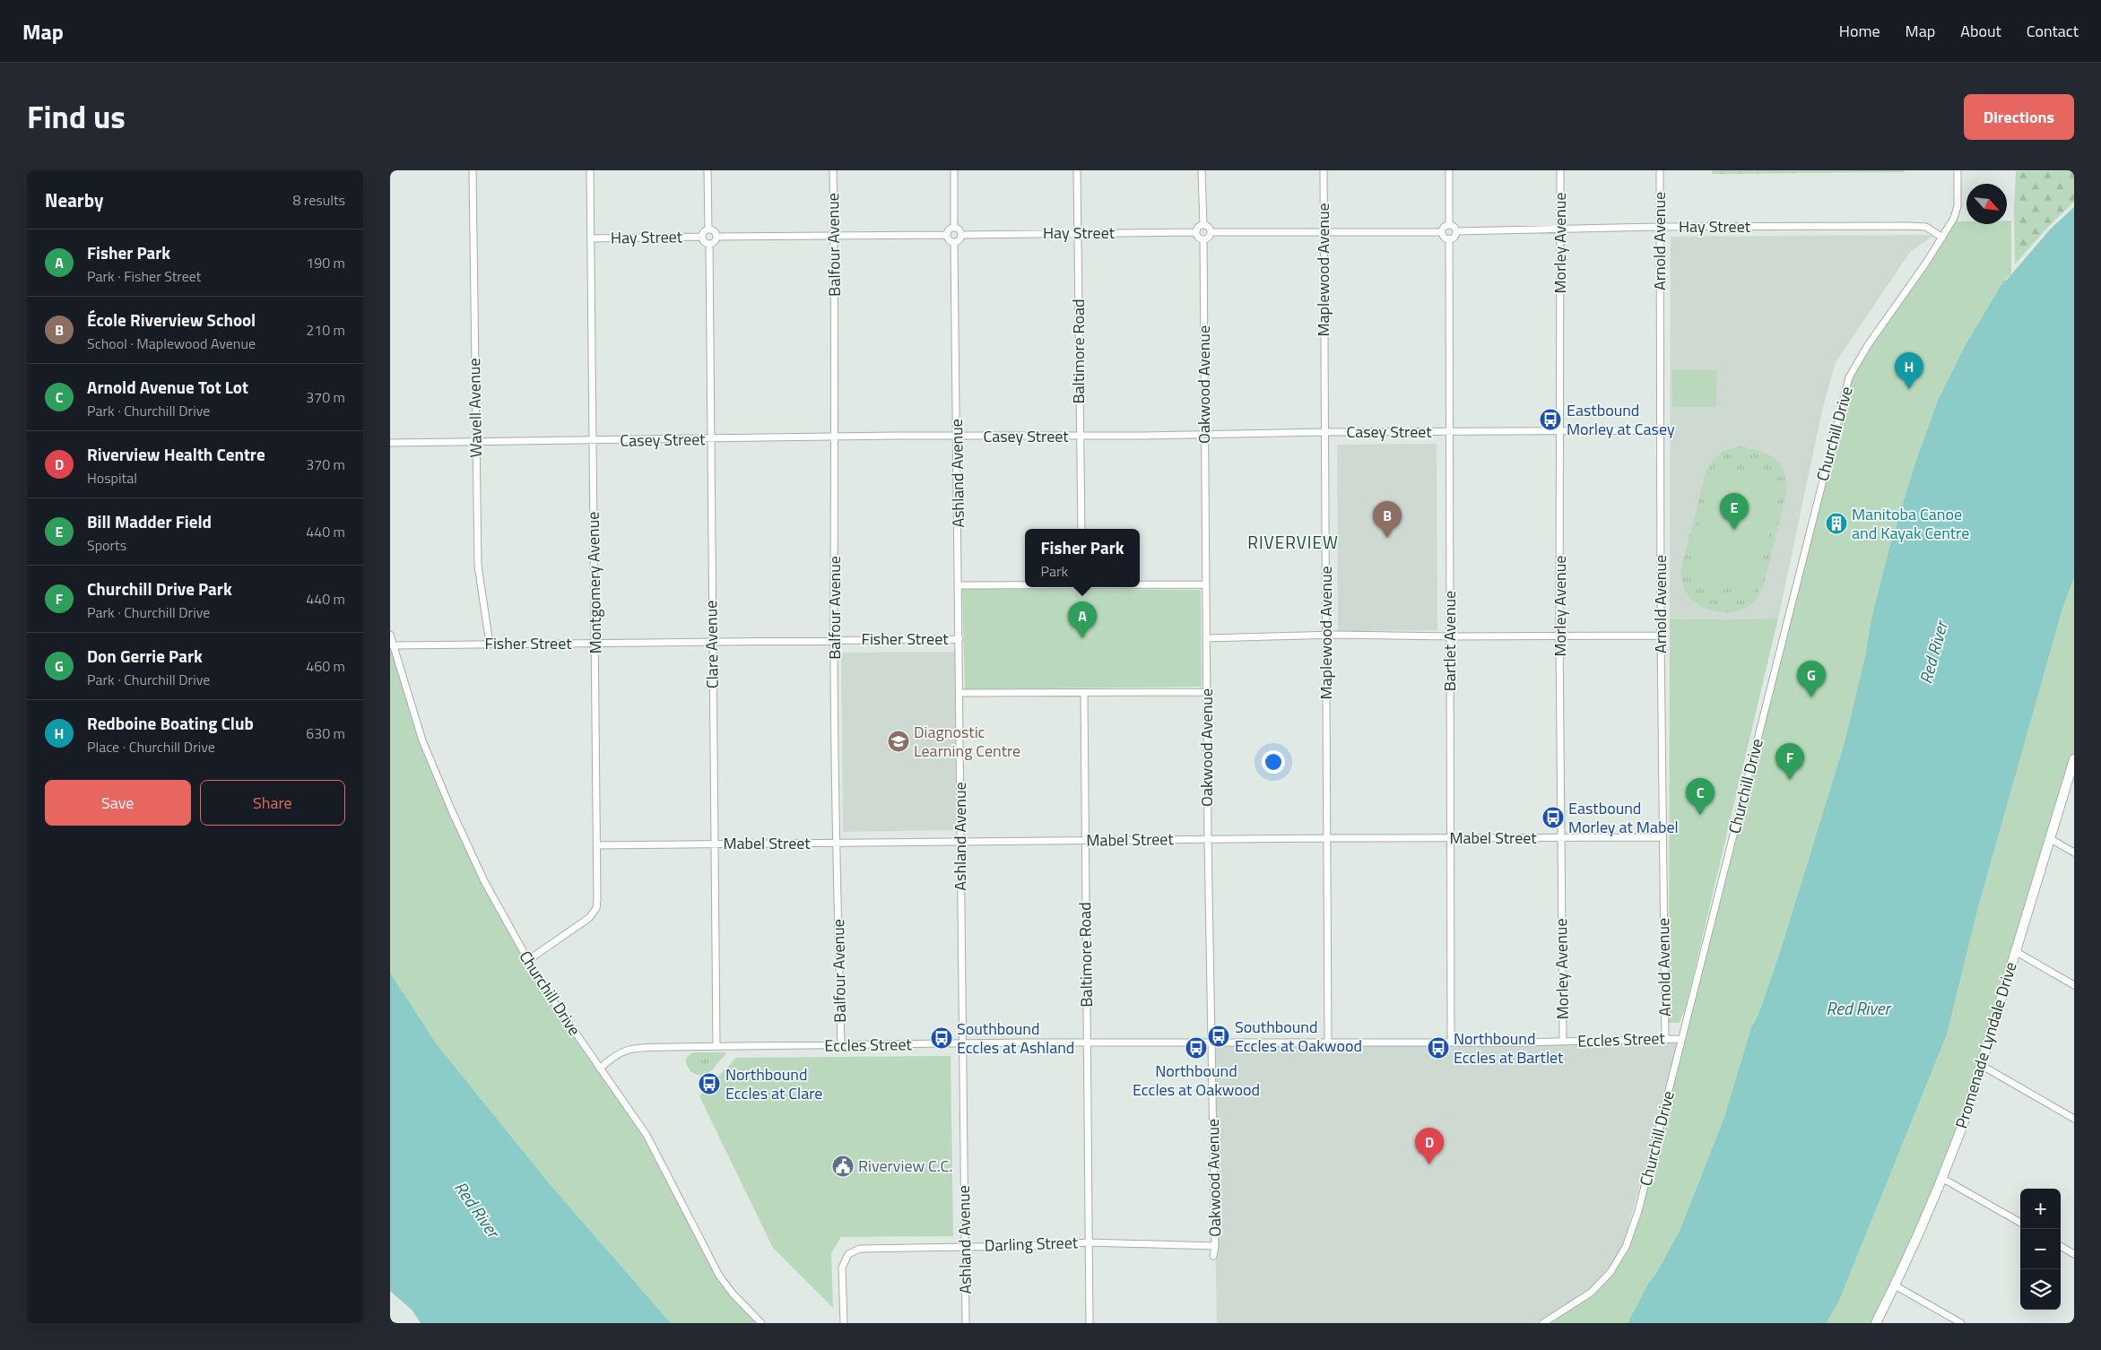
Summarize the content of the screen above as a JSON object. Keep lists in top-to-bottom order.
{
  "streets": {
    "street": [
      "Hay Street",
      "Arnold Avenue",
      "Morley Avenue",
      "Balfour Avenue",
      "Maplewood Avenue",
      "Baltimore Road",
      "Oakwood Avenue",
      "Wavell Avenue",
      "Casey Street",
      "Churchill Drive",
      "Ashland Avenue",
      "Montgomery Avenue",
      "Fisher Street",
      "Bartlet Avenue",
      "Clare Avenue",
      "Mabel Street",
      "Eccles Street",
      "Promenade Lyndale Drive",
      "Darling Street"
    ]
  },
  "crossings": [
    ["Hay Street", "Arnold Avenue"],
    ["Hay Street", "Morley Avenue"],
    ["Hay Street", "Baltimore Road"],
    ["Hay Street", "Oakwood Avenue"],
    ["Hay Street", "Churchill Drive"],
    ["Hay Street", "Ashland Avenue"],
    ["Hay Street", "Montgomery Avenue"],
    ["Hay Street", "Bartlet Avenue"],
    ["Hay Street", "Clare Avenue"],
    ["Arnold Avenue", "Casey Street"],
    ["Arnold Avenue", "Mabel Street"],
    ["Arnold Avenue", "Eccles Street"],
    ["Morley Avenue", "Casey Street"],
    ["Morley Avenue", "Mabel Street"],
    ["Morley Avenue", "Eccles Street"],
    ["Balfour Avenue", "Casey Street"],
    ["Balfour Avenue", "Fisher Street"],
    ["Balfour Avenue", "Mabel Street"],
    ["Balfour Avenue", "Eccles Street"],
    ["Maplewood Avenue", "Casey Street"],
    ["Maplewood Avenue", "Mabel Street"],
    ["Maplewood Avenue", "Eccles Street"],
    ["Baltimore Road", "Casey Street"],
    ["Baltimore Road", "Mabel Street"],
    ["Baltimore Road", "Eccles Street"],
    ["Baltimore Road", "Darling Street"],
    ["Oakwood Avenue", "Casey Street"],
    ["Oakwood Avenue", "Mabel Street"],
    ["Oakwood Avenue", "Eccles Street"],
    ["Oakwood Avenue", "Darling Street"],
    ["Wavell Avenue", "Casey Street"],
    ["Wavell Avenue", "Fisher Street"],
    ["Casey Street", "Ashland Avenue"],
    ["Casey Street", "Montgomery Avenue"],
    ["Casey Street", "Bartlet Avenue"],
    ["Casey Street", "Clare Avenue"],
    ["Churchill Drive", "Montgomery Avenue"],
    ["Churchill Drive", "Fisher Street"],
    ["Churchill Drive", "Eccles Street"],
    ["Ashland Avenue", "Fisher Street"],
    ["Ashland Avenue", "Mabel Street"],
    ["Ashland Avenue", "Eccles Street"],
    ["Ashland Avenue", "Darling Street"],
    ["Montgomery Avenue", "Fisher Street"],
    ["Montgomery Avenue", "Mabel Street"],
    ["Fisher Street", "Clare Avenue"],
    ["Bartlet Avenue", "Mabel Street"],
    ["Bartlet Avenue", "Eccles Street"],
    ["Clare Avenue", "Mabel Street"],
    ["Clare Avenue", "Eccles Street"]
  ],
  "districts": ["RIVERVIEW"],
  "water": ["Red River"],
  "places": {
    "bus stop": [
      "Eastbound Morley at Casey",
      "Eastbound Morley at Mabel",
      "Southbound Eccles at Oakwood",
      "Southbound Eccles at Ashland",
      "Northbound Eccles at Oakwood",
      "Northbound Eccles at Bartlet",
      "Northbound Eccles at Clare"
    ],
    "building": ["Manitoba Canoe and Kayak Centre"],
    "school or university": ["Diagnostic Learning Centre"],
    "public building": ["Riverview C.C."]
  },
  "north": "bottom right",
  "page": {
    "header": "Map",
    "nav": [
      "Home",
      "Map",
      "About",
      "Contact"
    ],
    "title": "Find us",
    "buttons": [
      "Directions",
      ["Save", "Share"]
    ],
    "heading": ["Nearby", "8 results"],
    "list": [
      {
        "mark": "A",
        "name": "Fisher Park",
        "note": "Park · Fisher Street",
        "value": "190 m"
      },
      {
        "mark": "B",
        "name": "École Riverview School",
        "note": "School · Maplewood Avenue",
        "value": "210 m"
      },
      {
        "mark": "C",
        "name": "Arnold Avenue Tot Lot",
        "note": "Park · Churchill Drive",
        "value": "370 m"
      },
      {
        "mark": "D",
        "name": "Riverview Health Centre",
        "note": "Hospital",
        "value": "370 m"
      },
      {
        "mark": "E",
        "name": "Bill Madder Field",
        "note": "Sports",
        "value": "440 m"
      },
      {
        "mark": "F",
        "name": "Churchill Drive Park",
        "note": "Park · Churchill Drive",
        "value": "440 m"
      },
      {
        "mark": "G",
        "name": "Don Gerrie Park",
        "note": "Park · Churchill Drive",
        "value": "460 m"
      },
      {
        "mark": "H",
        "name": "Redboine Boating Club",
        "note": "Place · Churchill Drive",
        "value": "630 m"
      }
    ],
    "pins": [
      "H",
      "E",
      "B",
      "A",
      "G",
      "F",
      "C",
      "D"
    ],
    "popup": ["Fisher Park", "Park"],
    "map_buttons": ["+", "−"]
  }
}
